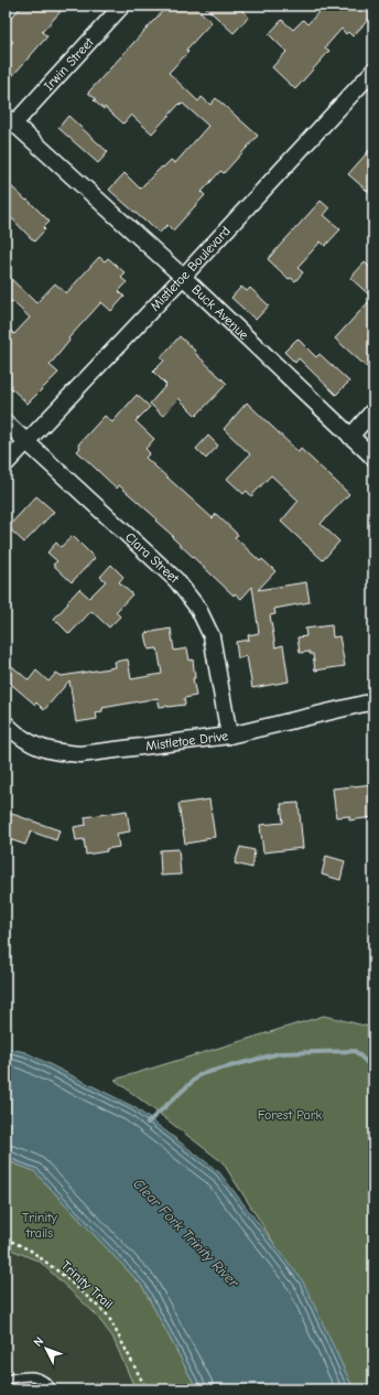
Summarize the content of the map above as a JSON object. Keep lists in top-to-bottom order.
{
  "streets": {
    "street": [
      "Irwin Street",
      "Mistletoe Boulevard",
      "Buck Avenue",
      "Clara Street",
      "Mistletoe Drive"
    ],
    "path": ["Trinity Trail"]
  },
  "crossings": [
    ["Irwin Street", "Buck Avenue"],
    ["Mistletoe Boulevard", "Buck Avenue"],
    ["Mistletoe Boulevard", "Clara Street"],
    ["Clara Street", "Mistletoe Drive"]
  ],
  "water": ["Clear Fork Trinity River"],
  "parks": ["Forest Park", "Trinity trails"],
  "north": "top left"
}
